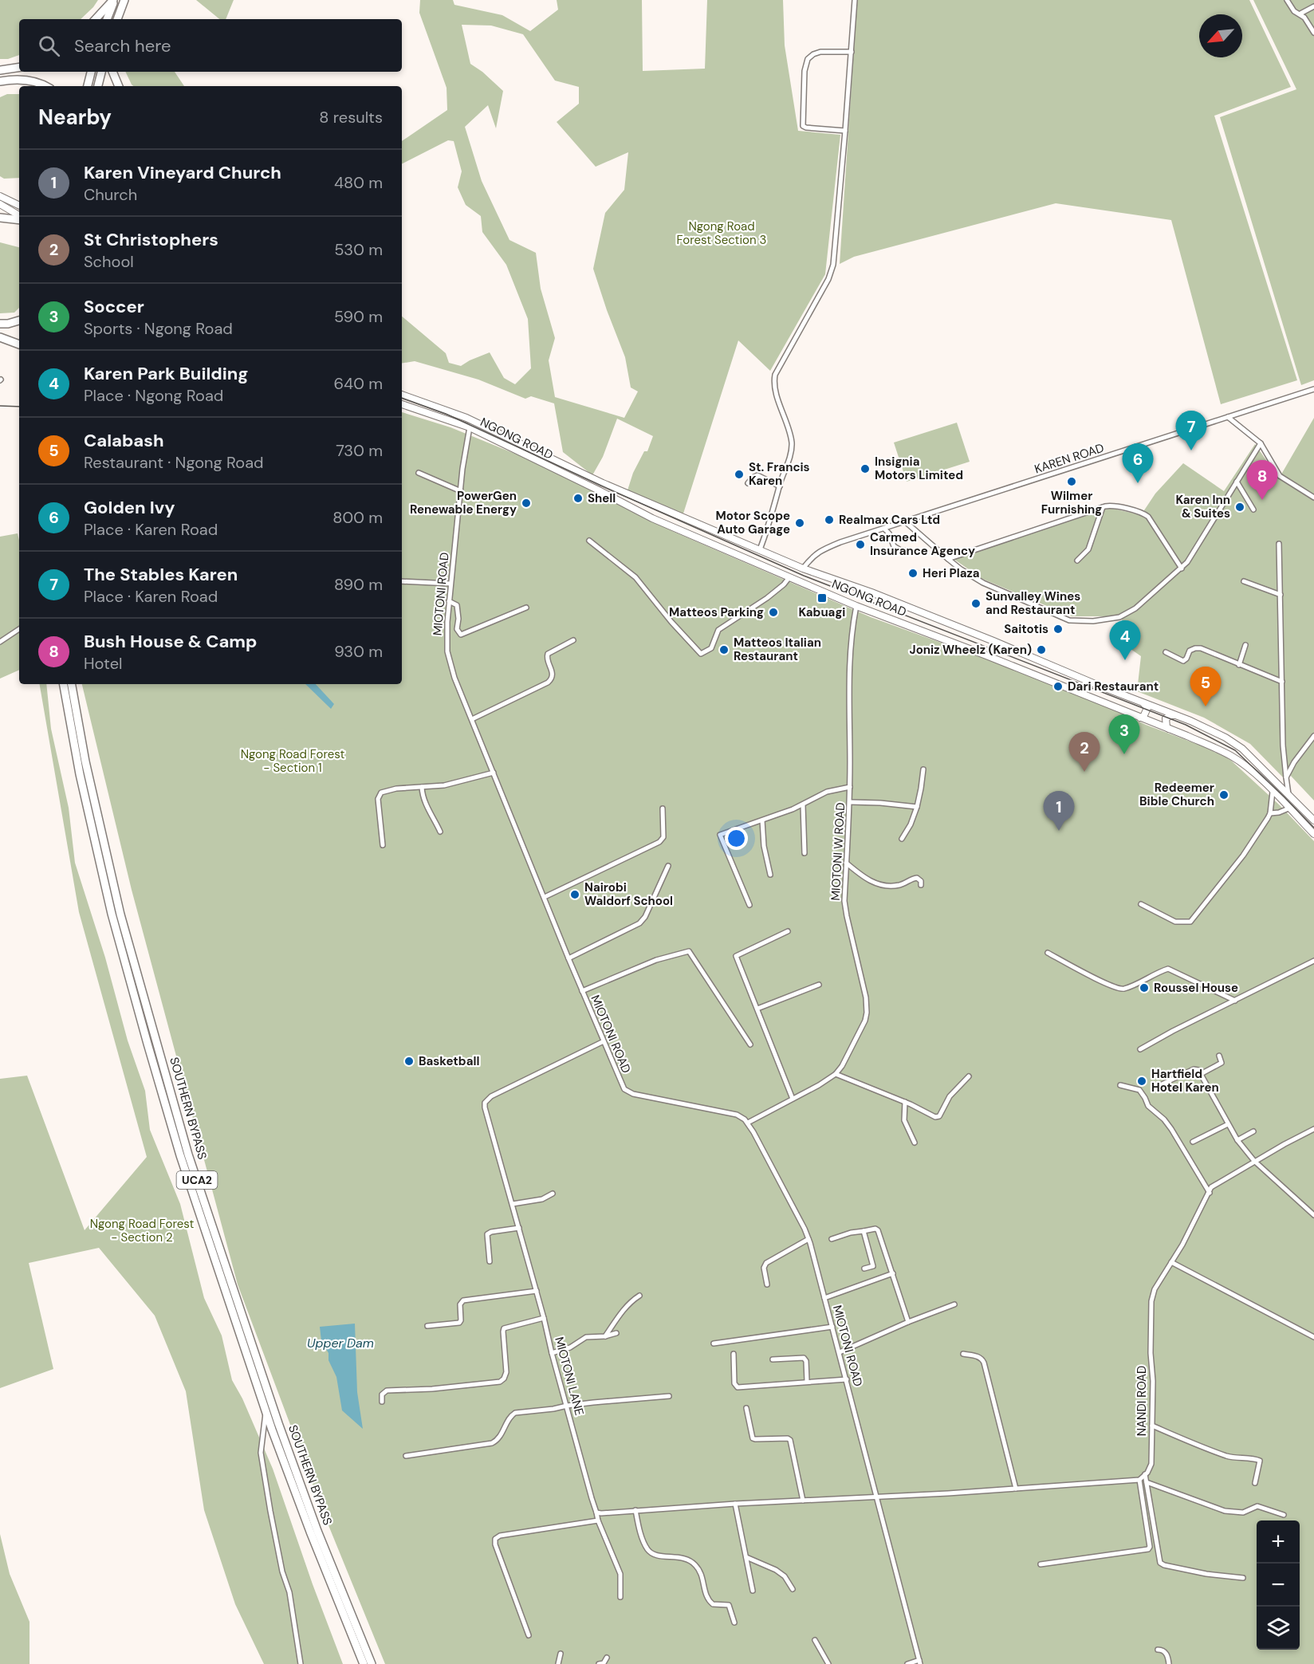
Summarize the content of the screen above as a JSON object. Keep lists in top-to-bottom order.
{
  "streets": {
    "highway": ["SOUTHERN BYPASS", "UCA2"],
    "main road": ["NGONG ROAD"],
    "street": [
      "KAREN ROAD",
      "MIOTONI ROAD",
      "MIOTONI W ROAD",
      "MIOTONI LANE",
      "NANDI ROAD"
    ]
  },
  "crossings": [
    ["NGONG ROAD", "KAREN ROAD"],
    ["NGONG ROAD", "MIOTONI ROAD"],
    ["NGONG ROAD", "MIOTONI W ROAD"],
    ["MIOTONI ROAD", "MIOTONI W ROAD"],
    ["MIOTONI ROAD", "MIOTONI LANE"]
  ],
  "water": ["Upper Dam"],
  "parks": ["Ngong Road Forest Section 3", "Ngong Road Forest - Section 1", "Ngong Road Forest - Section 2"],
  "places": {
    "other": [
      "Insignia Motors Limited",
      "St. Francis Karen",
      "Wilmer Furnishing",
      "Shell",
      "PowerGen Renewable Energy",
      "Karen Inn & Suites",
      "Realmax Cars Ltd",
      "Motor Scope Auto Garage",
      "Carmed Insurance Agency",
      "Heri Plaza",
      "Sunvalley Wines and Restaurant",
      "Matteos Parking",
      "Saitotis",
      "Matteos Italian Restaurant",
      "Joniz Wheelz (Karen)",
      "Dari Restaurant",
      "Redeemer Bible Church",
      "Nairobi Waldorf School",
      "Roussel House",
      "Basketball",
      "Hartfield Hotel Karen"
    ],
    "transit": ["Kabuagi"]
  },
  "north": "bottom left",
  "page": {
    "search": "Search here",
    "heading": ["Nearby", "8 results"],
    "list": [
      {
        "mark": "1",
        "name": "Karen Vineyard Church",
        "note": "Church",
        "value": "480 m"
      },
      {
        "mark": "2",
        "name": "St Christophers",
        "note": "School",
        "value": "530 m"
      },
      {
        "mark": "3",
        "name": "Soccer",
        "note": "Sports · Ngong Road",
        "value": "590 m"
      },
      {
        "mark": "4",
        "name": "Karen Park Building",
        "note": "Place · Ngong Road",
        "value": "640 m"
      },
      {
        "mark": "5",
        "name": "Calabash",
        "note": "Restaurant · Ngong Road",
        "value": "730 m"
      },
      {
        "mark": "6",
        "name": "Golden Ivy",
        "note": "Place · Karen Road",
        "value": "800 m"
      },
      {
        "mark": "7",
        "name": "The Stables Karen",
        "note": "Place · Karen Road",
        "value": "890 m"
      },
      {
        "mark": "8",
        "name": "Bush House & Camp",
        "note": "Hotel",
        "value": "930 m"
      }
    ],
    "pins": [
      "7",
      "6",
      "8",
      "4",
      "5",
      "3",
      "2",
      "1"
    ],
    "map_buttons": ["+", "−"]
  }
}
